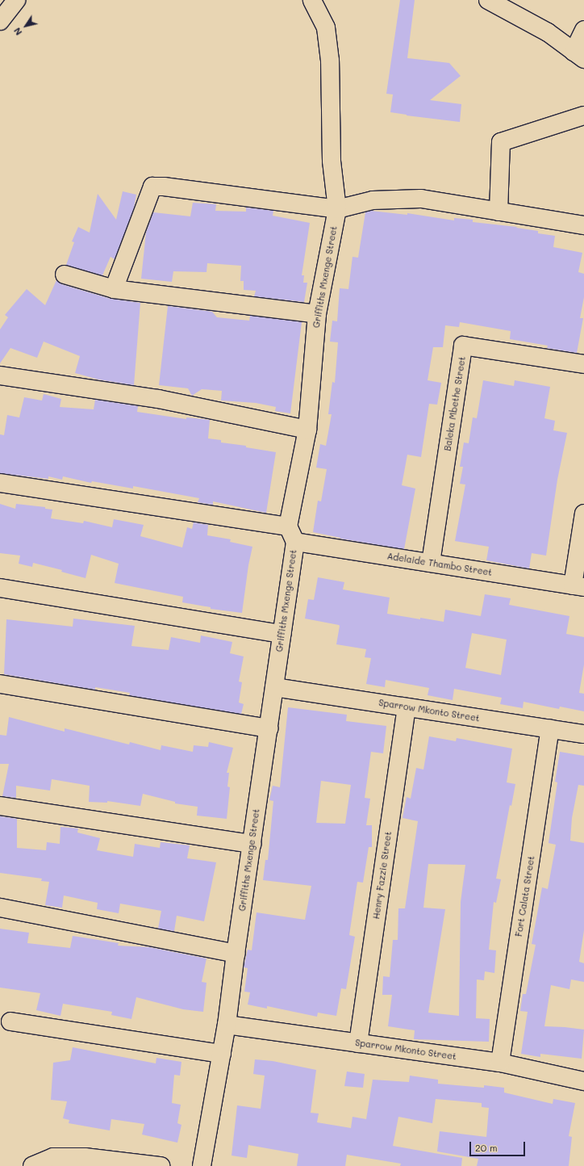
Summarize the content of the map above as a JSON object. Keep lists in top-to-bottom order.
{
  "streets": {
    "street": [
      "Griffiths Mxenge Street",
      "Baleka Mbethe Street",
      "Adelaide Thambo Street",
      "Sparrow Mkonto Street",
      "Henry Fazzie Street",
      "Fort Calata Street"
    ]
  },
  "crossings": [
    ["Griffiths Mxenge Street", "Adelaide Thambo Street"],
    ["Griffiths Mxenge Street", "Sparrow Mkonto Street"],
    ["Baleka Mbethe Street", "Adelaide Thambo Street"],
    ["Sparrow Mkonto Street", "Henry Fazzie Street"],
    ["Sparrow Mkonto Street", "Fort Calata Street"]
  ],
  "scale_bar": "20 m",
  "north": "bottom left"
}
